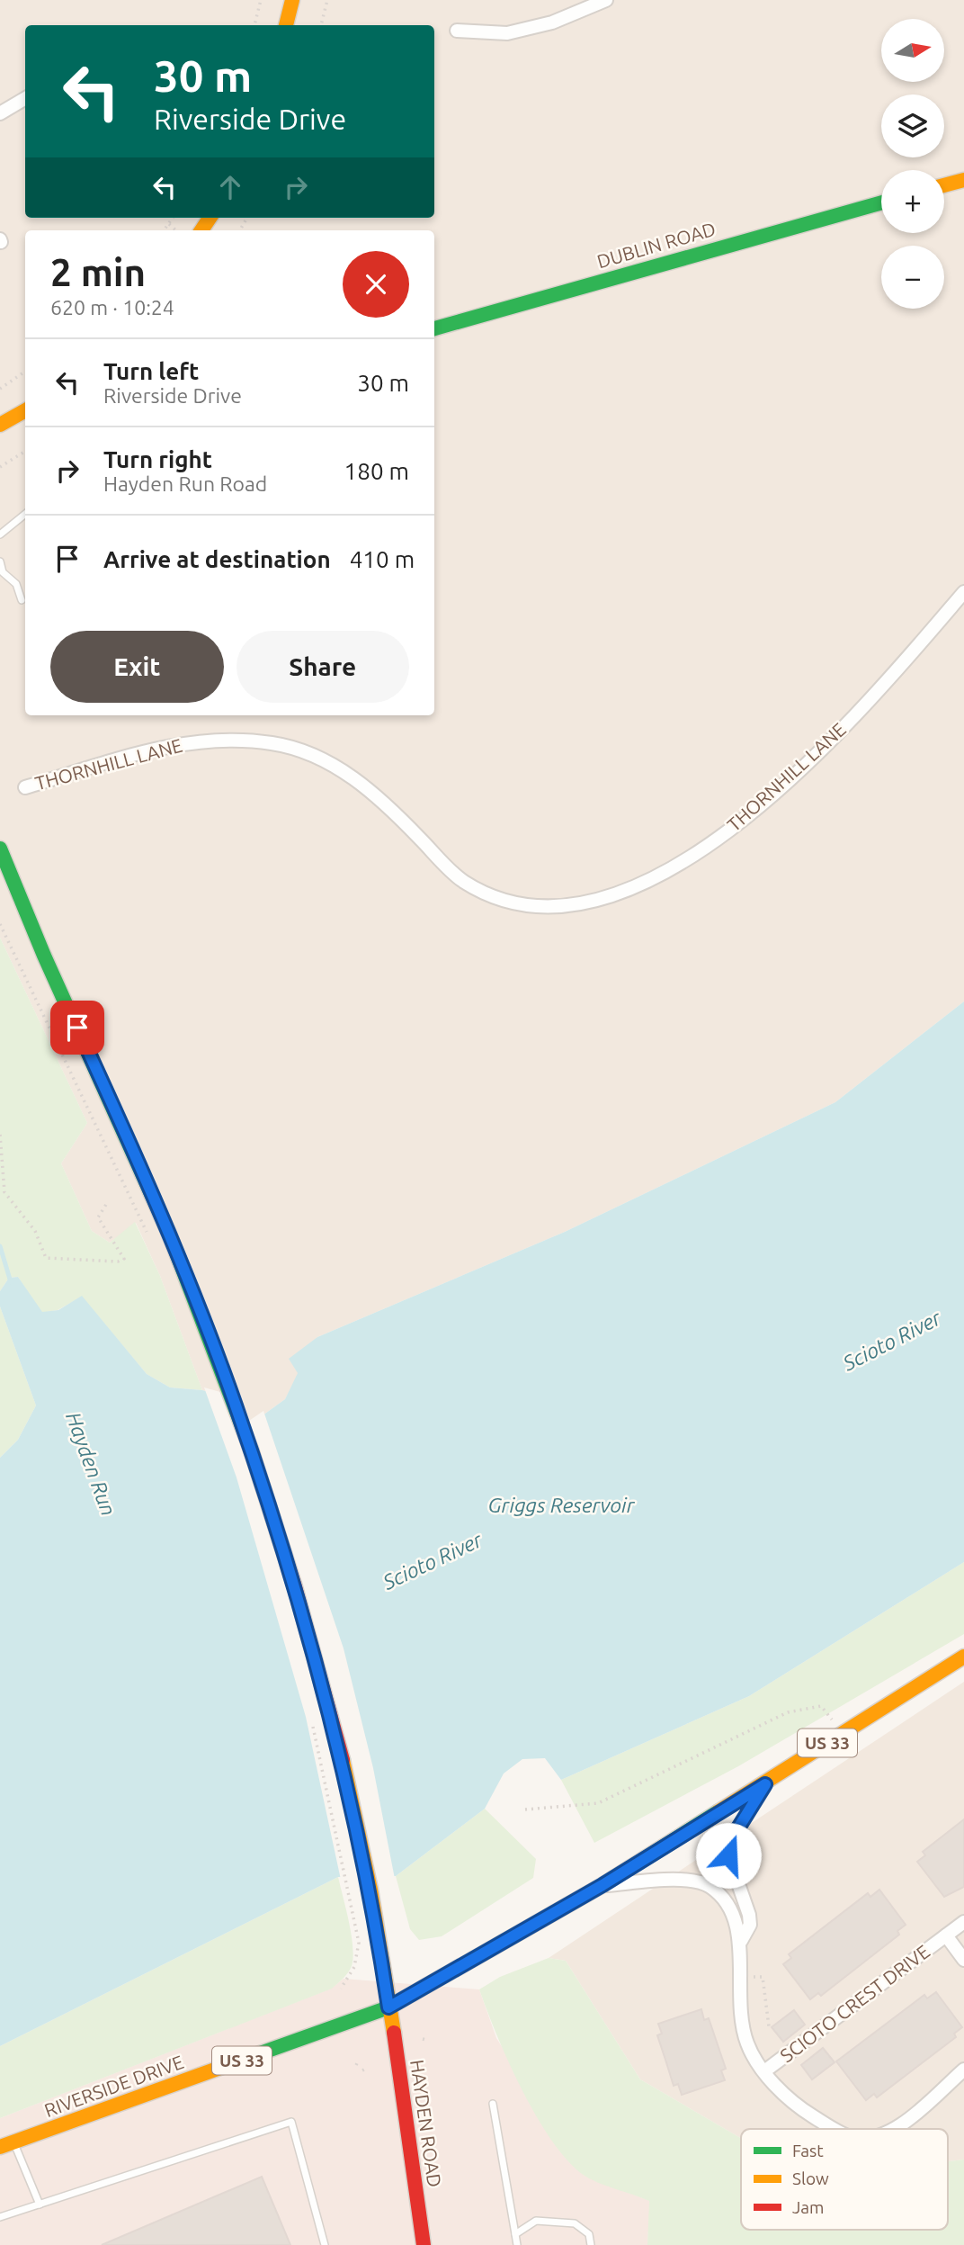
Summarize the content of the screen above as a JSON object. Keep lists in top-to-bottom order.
{
  "streets": {
    "main road": [
      "DUBLIN ROAD",
      "US 33",
      "RIVERSIDE DRIVE",
      "HAYDEN ROAD"
    ],
    "street": ["THORNHILL LANE", "SCIOTO CREST DRIVE"]
  },
  "crossings": [
    ["SCIOTO CREST DRIVE", "RIVERSIDE DRIVE"],
    ["RIVERSIDE DRIVE", "HAYDEN ROAD"]
  ],
  "water": ["Scioto River", "Hayden Run", "Griggs Reservoir"],
  "legend": ["Fast", "Slow", "Jam"],
  "north": "right",
  "page": {
    "map_buttons": ["+", "−"],
    "turn": ["30 m", "Riverside Drive"],
    "heading": ["2 min", "620 m · 10:24"],
    "list": [
      {
        "name": "Turn left",
        "note": "Riverside Drive",
        "value": "30 m"
      },
      {
        "name": "Turn right",
        "note": "Hayden Run Road",
        "value": "180 m"
      },
      {
        "name": "Arrive at destination",
        "value": "410 m"
      }
    ],
    "buttons": ["Exit", "Share"]
  }
}
